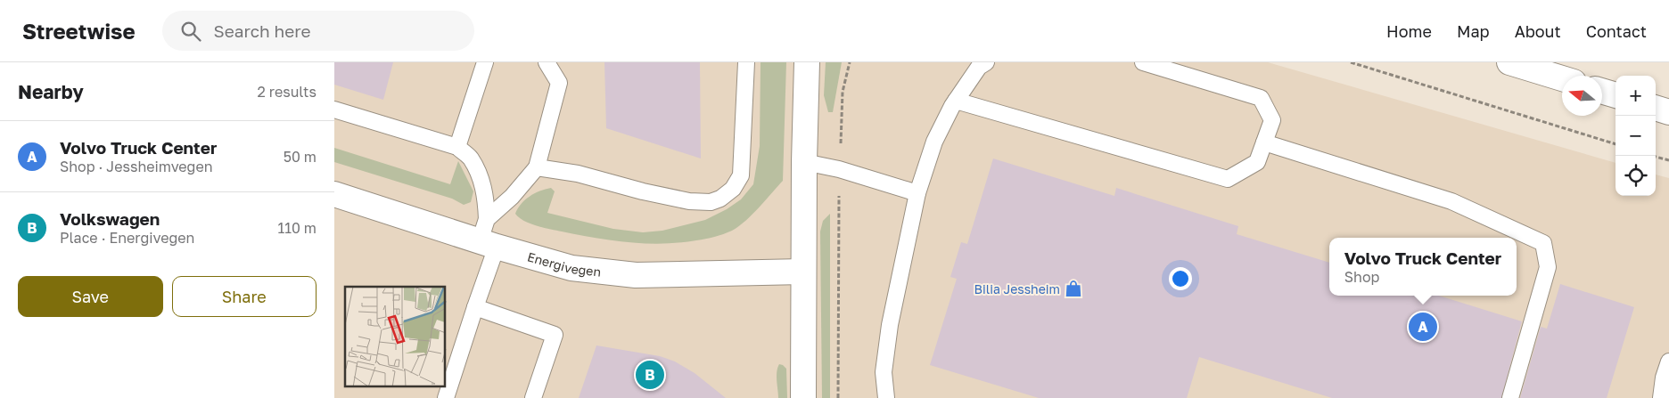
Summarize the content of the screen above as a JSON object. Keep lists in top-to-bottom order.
{
  "streets": {
    "street": ["Energivegen"]
  },
  "places": {
    "shop": ["Bilia Jessheim"]
  },
  "north": "left",
  "page": {
    "header": "Streetwise",
    "search": "Search here",
    "nav": [
      "Home",
      "Map",
      "About",
      "Contact"
    ],
    "heading": ["Nearby", "2 results"],
    "map_buttons": ["+", "−"],
    "list": [
      {
        "mark": "A",
        "name": "Volvo Truck Center",
        "note": "Shop · Jessheimvegen",
        "value": "50 m"
      },
      {
        "mark": "B",
        "name": "Volkswagen",
        "note": "Place · Energivegen",
        "value": "110 m"
      }
    ],
    "popup": ["Volvo Truck Center", "Shop"],
    "buttons": ["Save", "Share"],
    "pins": ["A", "B"]
  }
}
